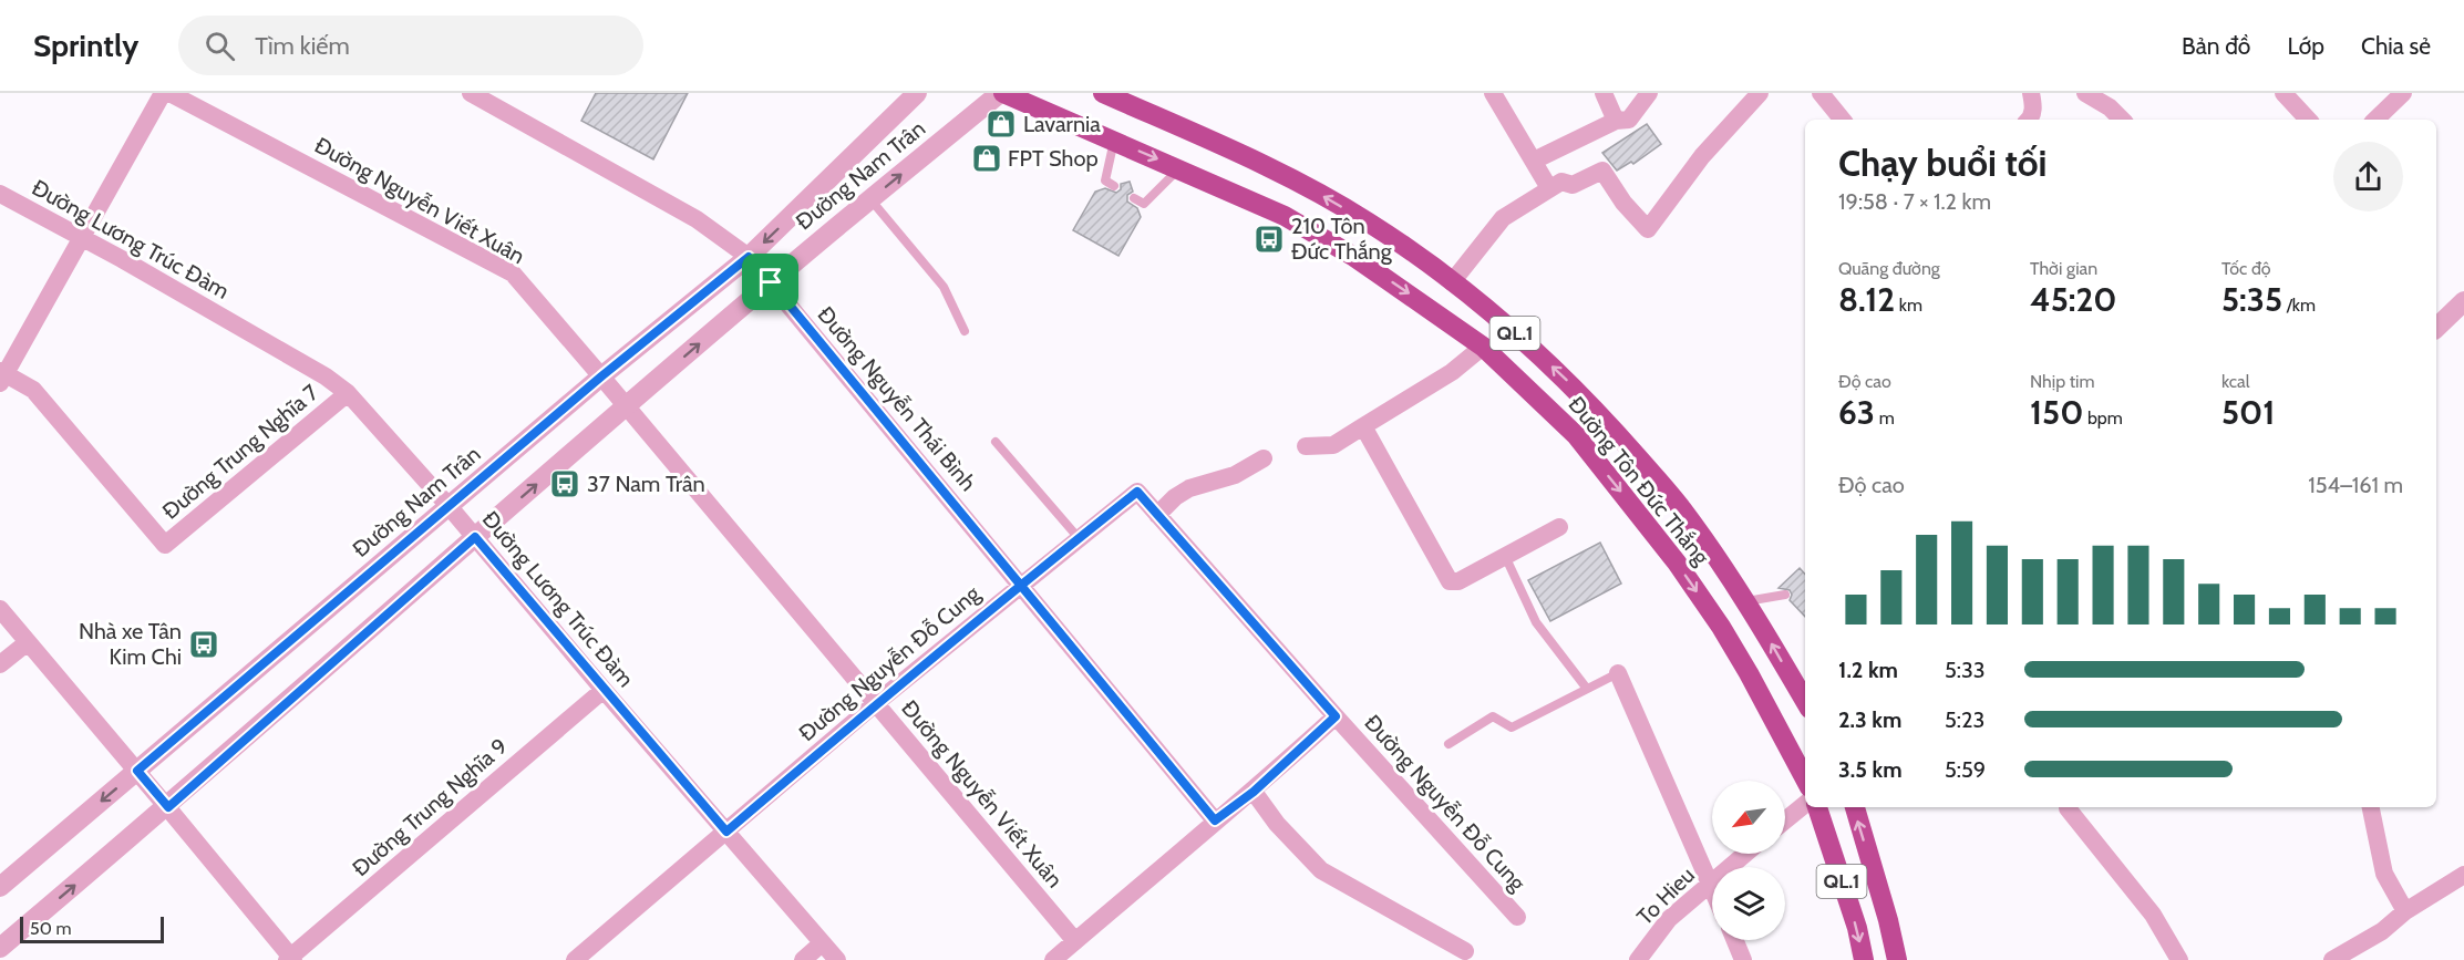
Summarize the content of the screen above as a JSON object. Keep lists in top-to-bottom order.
{
  "streets": {
    "highway": ["QL.1", "Đường Tôn Đức Thắng"],
    "street": [
      "Đường Nam Trân",
      "Đường Nguyễn Viết Xuân",
      "Đường Lương Trúc Đàm",
      "Đường Nguyễn Thái Bình",
      "Đường Trung Nghĩa 7",
      "Đường Nguyễn Đỗ Cung",
      "Đường Trung Nghĩa 9",
      "To Hieu"
    ]
  },
  "crossings": [
    ["Đường Nam Trân", "Đường Nguyễn Viết Xuân"],
    ["Đường Nam Trân", "Đường Lương Trúc Đàm"],
    ["Đường Nam Trân", "Đường Nguyễn Thái Bình"],
    ["Đường Nam Trân", "Đường Tôn Đức Thắng"],
    ["Đường Nguyễn Viết Xuân", "Đường Nguyễn Đỗ Cung"],
    ["Đường Lương Trúc Đàm", "Đường Trung Nghĩa 7"],
    ["Đường Lương Trúc Đàm", "Đường Nguyễn Đỗ Cung"],
    ["Đường Lương Trúc Đàm", "Đường Trung Nghĩa 9"],
    ["Đường Nguyễn Thái Bình", "Đường Nguyễn Đỗ Cung"]
  ],
  "places": {
    "shop": ["Lavarnia", "FPT Shop"],
    "bus stop": ["210 Tôn Đức Thắng", "37 Nam Trân", "Nhà xe Tân Kim Chi"]
  },
  "scale_bar": "50 m",
  "north": "bottom left",
  "page": {
    "header": "Sprintly",
    "search": "Tìm kiếm",
    "nav": ["Bản đồ", "Lớp", "Chia sẻ"],
    "heading": ["Chạy buổi tối", "19:58 · 7 × 1.2 km"],
    "stats": [
      ["Quãng đường", "8.12 km"],
      ["Thời gian", "45:20"],
      ["Tốc độ", "5:35 /km"],
      ["Độ cao", "63 m"],
      ["Nhịp tim", "150 bpm"],
      ["kcal", "501"]
    ],
    "chart": ["Độ cao", "154–161 m"],
    "list": [
      {
        "name": "1.2 km",
        "note": "5:33"
      },
      {
        "name": "2.3 km",
        "note": "5:23"
      },
      {
        "name": "3.5 km",
        "note": "5:59"
      }
    ],
    "scale": "50 m"
  }
}
